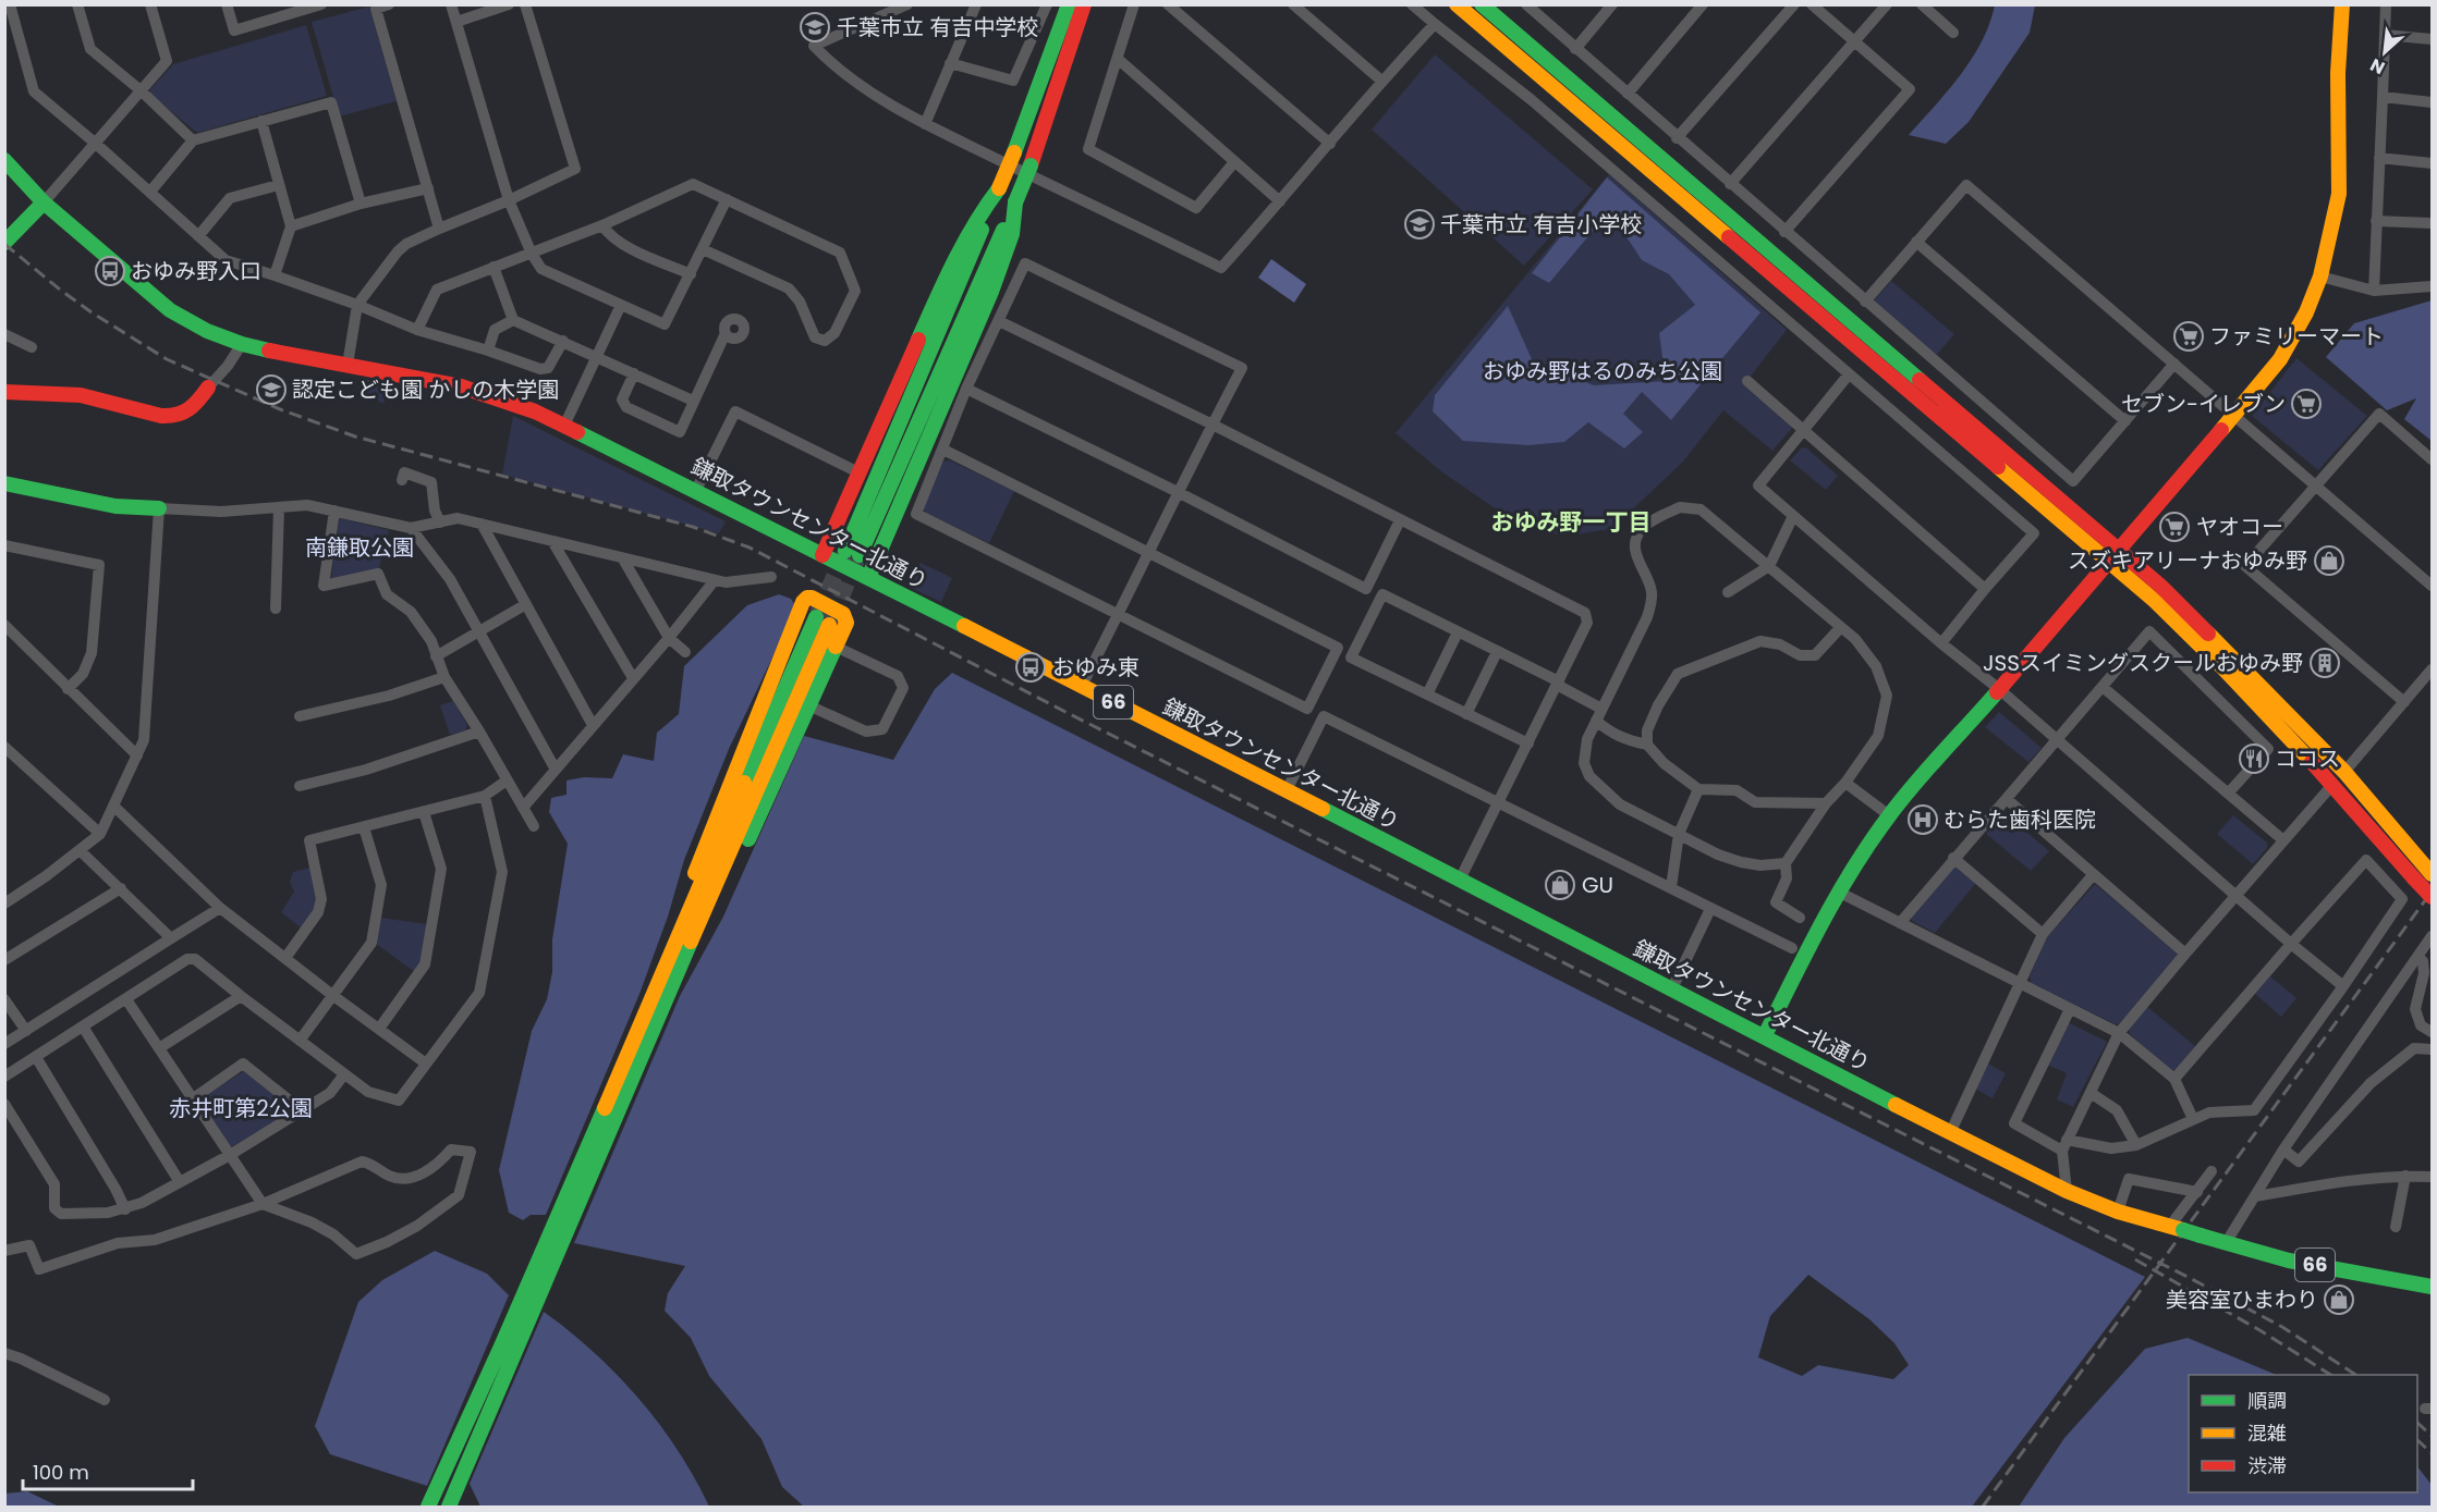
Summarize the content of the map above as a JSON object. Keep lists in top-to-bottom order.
{
  "streets": {
    "street": ["鎌取タウンセンター北通り", "66"]
  },
  "districts": ["おゆみ野一丁目"],
  "parks": ["おゆみ野はるのみち公園", "南鎌取公園", "赤井町第2公園"],
  "places": {
    "school or university": ["千葉市立 有吉中学校", "千葉市立 有吉小学校", "認定こども園 かしの木学園"],
    "bus stop": ["おゆみ野入口", "おゆみ東"],
    "supermarket": ["ファミリーマート", "セブン-イレブン", "ヤオコー"],
    "shop": ["スズキアリーナおゆみ野", "GU", "美容室ひまわり"],
    "building": ["JSSスイミングスクールおゆみ野"],
    "restaurant": ["ココス"],
    "hospital": ["むらた歯科医院"]
  },
  "legend": ["順調", "混雑", "渋滞"],
  "scale_bar": "100 m",
  "north": "bottom left"
}
